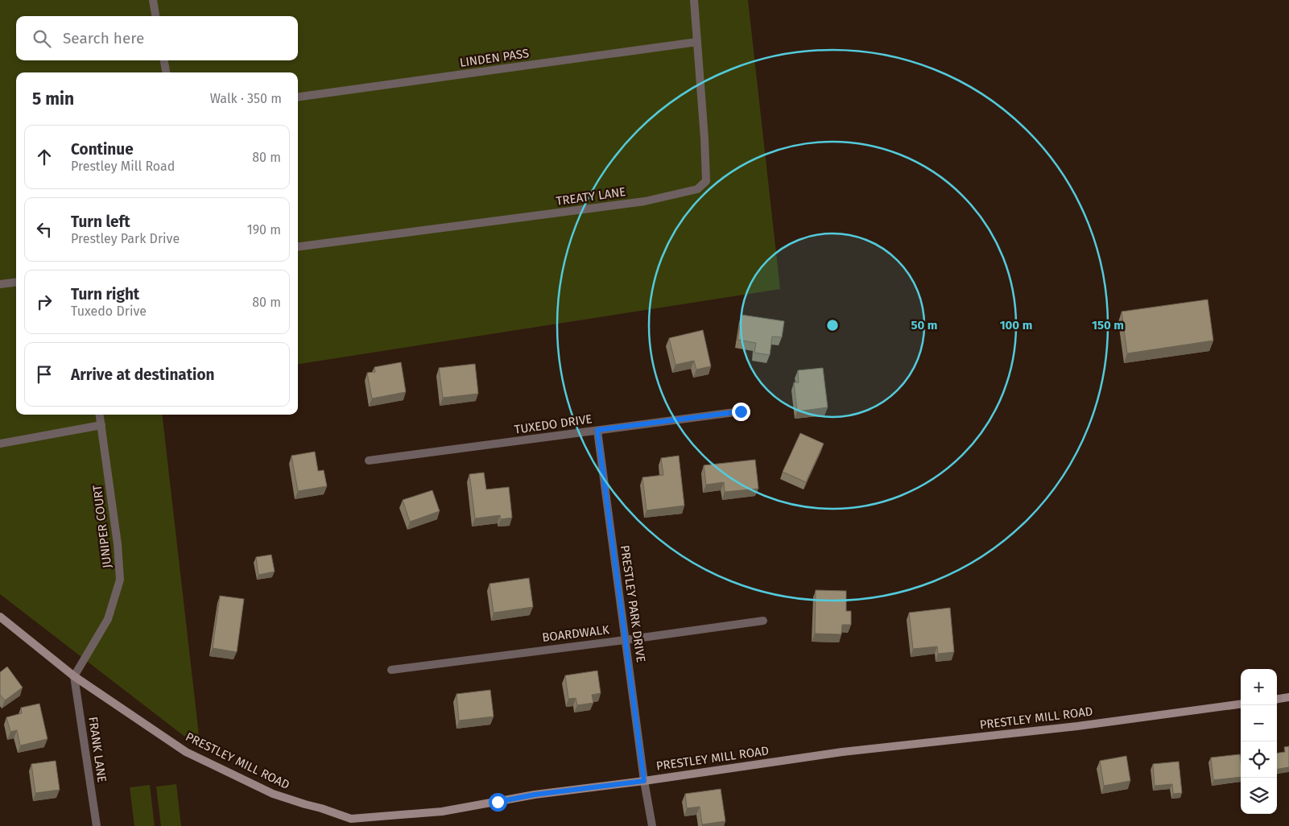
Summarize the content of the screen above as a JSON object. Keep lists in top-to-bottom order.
{
  "streets": {
    "street": [
      "LINDEN PASS",
      "TREATY LANE",
      "TUXEDO DRIVE",
      "JUNIPER COURT",
      "PRESTLEY PARK DRIVE",
      "BOARDWALK",
      "PRESTLEY MILL ROAD",
      "FRANK LANE"
    ]
  },
  "crossings": [
    ["LINDEN PASS", "TREATY LANE"],
    ["TUXEDO DRIVE", "PRESTLEY PARK DRIVE"],
    ["JUNIPER COURT", "PRESTLEY MILL ROAD"],
    ["JUNIPER COURT", "FRANK LANE"],
    ["PRESTLEY PARK DRIVE", "BOARDWALK"],
    ["PRESTLEY PARK DRIVE", "PRESTLEY MILL ROAD"],
    ["PRESTLEY MILL ROAD", "FRANK LANE"]
  ],
  "page": {
    "search": "Search here",
    "heading": ["5 min", "Walk · 350 m"],
    "list": [
      ["Continue", "Prestley Mill Road", "80 m"],
      ["Turn left", "Prestley Park Drive", "190 m"],
      ["Turn right", "Tuxedo Drive", "80 m"],
      "Arrive at destination"
    ],
    "map_buttons": ["+", "−"]
  },
  "rings": ["50 m", "100 m", "150 m"]
}
